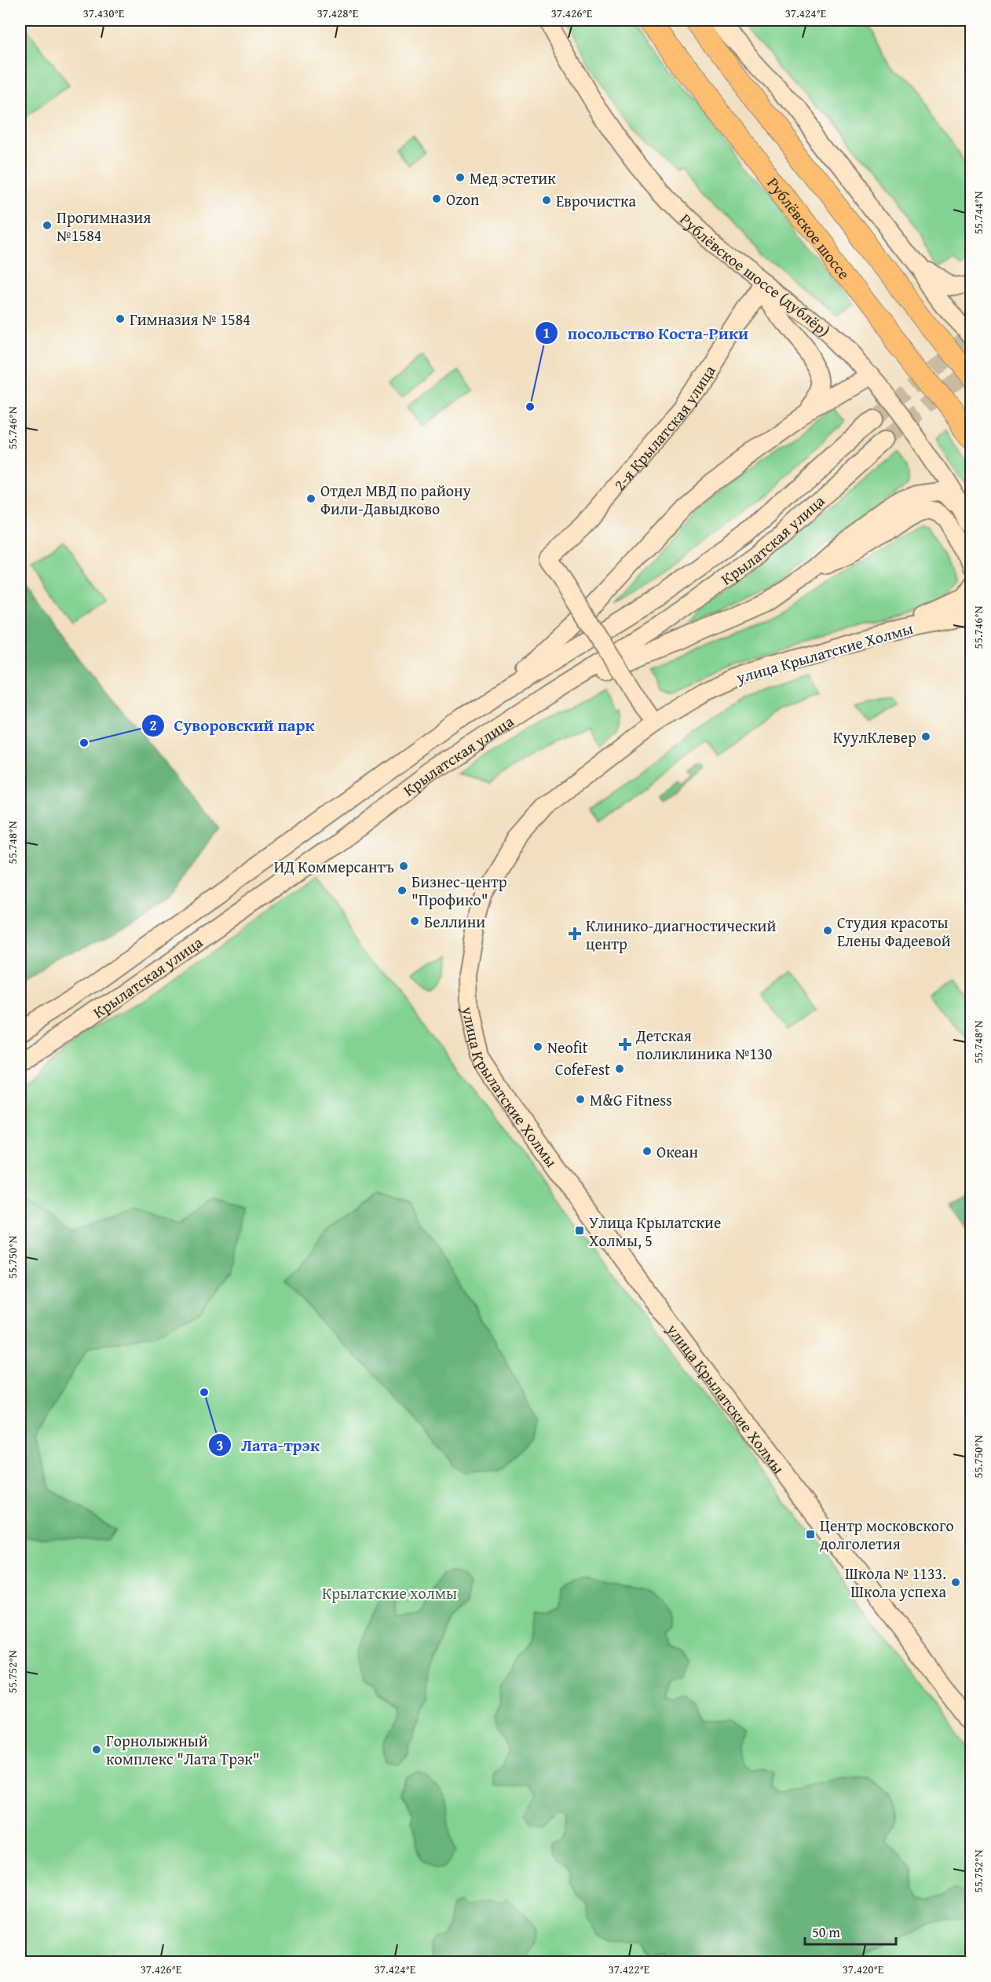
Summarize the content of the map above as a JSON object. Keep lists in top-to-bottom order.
{
  "streets": {
    "main road": [
      "Рублёвское шоссе",
      "Рублёвское шоссе (дублёр)",
      "2-я Крылатская улица",
      "Крылатская улица",
      "улица Крылатские Холмы"
    ]
  },
  "crossings": [
    ["Рублёвское шоссе (дублёр)", "2-я Крылатская улица"],
    ["2-я Крылатская улица", "улица Крылатские Холмы"]
  ],
  "parks": ["Крылатские холмы"],
  "places": {
    "other": [
      "Мед эстетик",
      "Ozon",
      "Еврочистка",
      "Прогимназия №1584",
      "Гимназия № 1584",
      "посольство Коста-Рики",
      "Отдел МВД по району Фили-Давыдково",
      "КуулКлевер",
      "Суворовский парк",
      "ИД Коммерсантъ",
      "Бизнес-центр \"Профико\"",
      "Беллини",
      "Студия красоты Елены Фадеевой",
      "Neofit",
      "CofeFest",
      "M&G Fitness",
      "Океан",
      "Лата-трэк",
      "Школа № 1133. Школа успеха",
      "Горнолыжный комплекс \"Лата Трэк\""
    ],
    "health": ["Клинико-диагностический центр", "Детская поликлиника №130"],
    "transit": ["Улица Крылатские Холмы, 5", "Центр московского долголетия"]
  },
  "scale_bar": "50 m",
  "coordinates": [
    "37.430°E",
    "37.428°E",
    "37.426°E",
    "37.424°E",
    "55.744°N",
    "55.746°N",
    "55.748°N",
    "55.750°N",
    "55.752°N",
    "37.422°E",
    "37.420°E"
  ]
}
